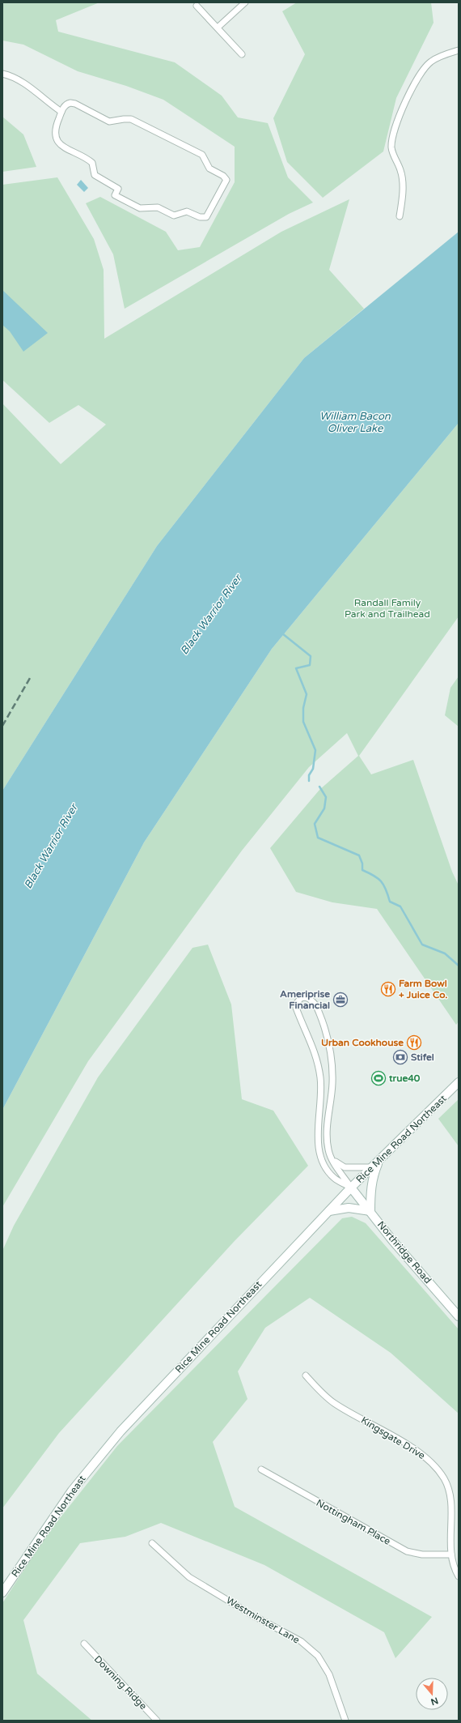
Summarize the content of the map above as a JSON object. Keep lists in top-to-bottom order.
{
  "streets": {
    "main road": ["Rice Mine Road Northeast", "Northridge Road"],
    "street": [
      "Kingsgate Drive",
      "Nottingham Place",
      "Westminster Lane",
      "Downing Ridge"
    ]
  },
  "crossings": [
    ["Rice Mine Road Northeast", "Northridge Road"],
    ["Kingsgate Drive", "Nottingham Place"]
  ],
  "water": ["William Bacon Oliver Lake", "Black Warrior River"],
  "parks": ["Randall Family Park and Trailhead"],
  "places": {
    "restaurant": ["Farm Bowl + Juice Co.", "Urban Cookhouse"],
    "office": ["Ameriprise Financial"],
    "bank": ["Stifel"],
    "sports": ["true40"]
  },
  "north": "bottom"
}
